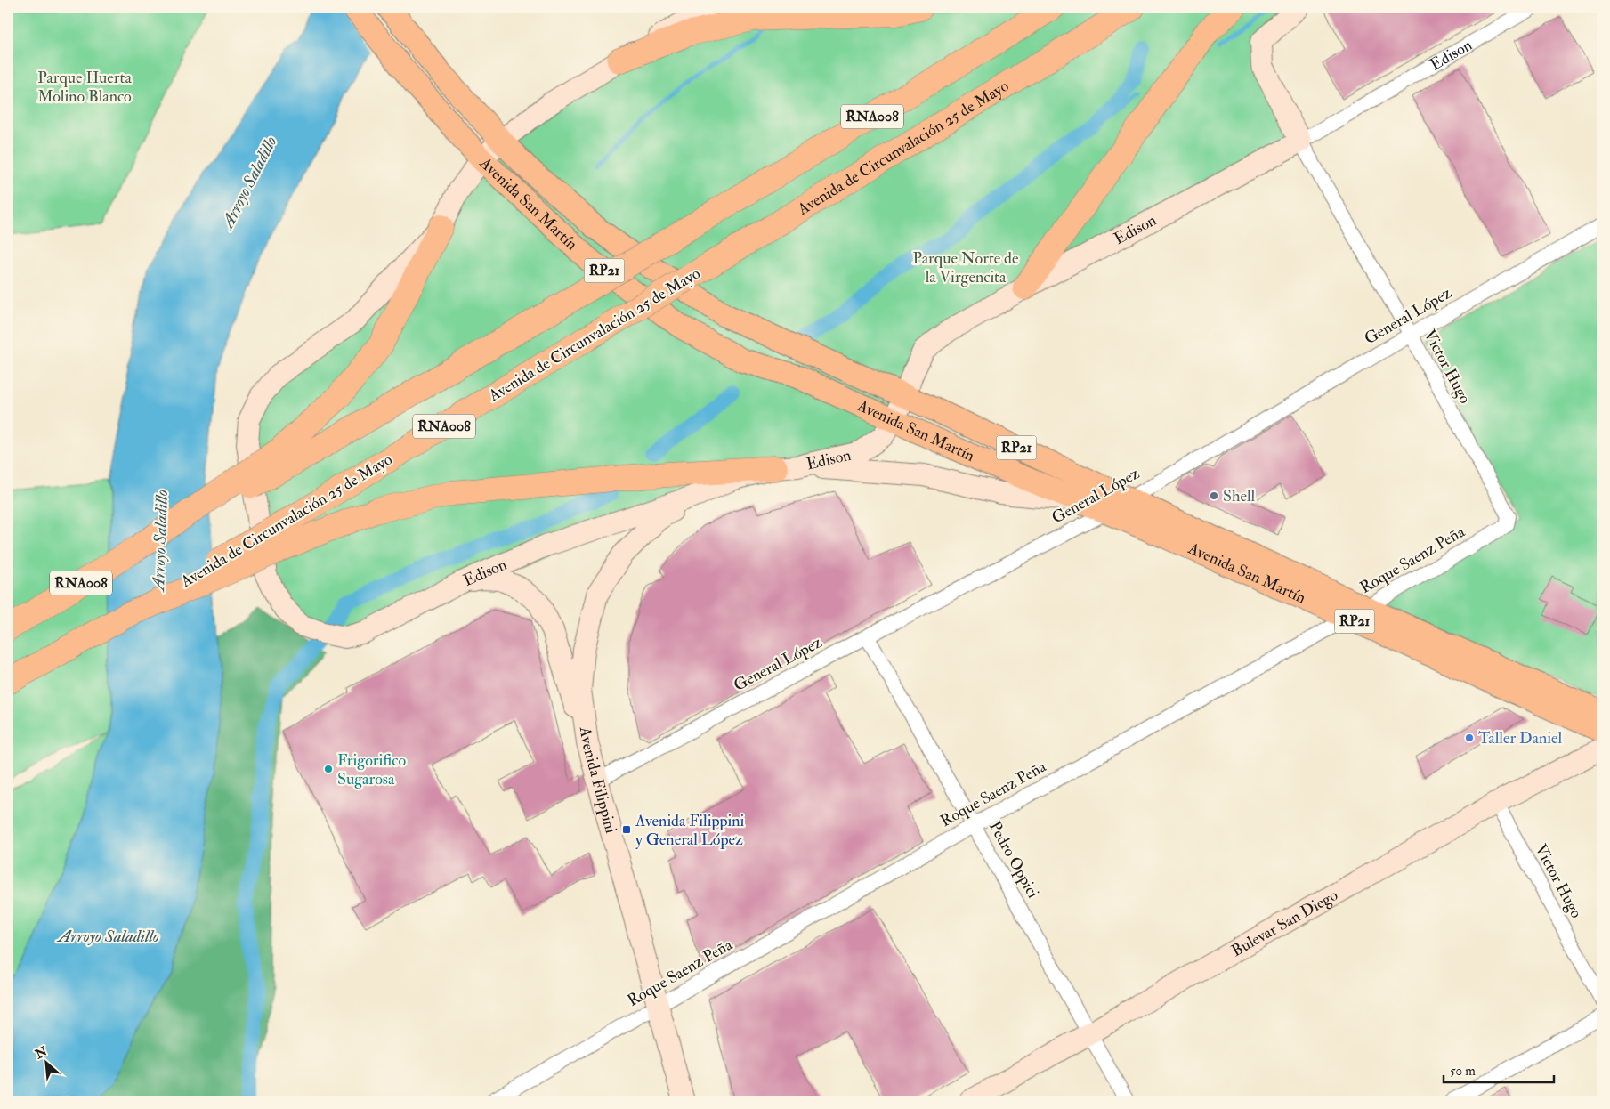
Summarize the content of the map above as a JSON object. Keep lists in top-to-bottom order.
{
  "streets": {
    "highway": ["RNA008", "Avenida de Circunvalación 25 de Mayo"],
    "main road": [
      "Edison",
      "Avenida San Martín",
      "RP21",
      "Avenida Filippini",
      "Bulevar San Diego"
    ],
    "street": [
      "General López",
      "Victor Hugo",
      "Roque Saenz Peña",
      "Pedro Oppici"
    ]
  },
  "crossings": [
    ["Edison", "RNA008"],
    ["Edison", "Avenida San Martín"],
    ["Edison", "Victor Hugo"],
    ["Edison", "Avenida Filippini"],
    ["RNA008", "Avenida de Circunvalación 25 de Mayo"],
    ["Avenida San Martín", "General López"],
    ["Avenida San Martín", "Roque Saenz Peña"],
    ["General López", "Victor Hugo"],
    ["General López", "Avenida Filippini"],
    ["General López", "Pedro Oppici"],
    ["Victor Hugo", "Roque Saenz Peña"],
    ["Victor Hugo", "Bulevar San Diego"],
    ["Roque Saenz Peña", "Avenida Filippini"],
    ["Roque Saenz Peña", "Pedro Oppici"],
    ["Pedro Oppici", "Bulevar San Diego"]
  ],
  "water": ["Arroyo Saladillo"],
  "parks": ["Parque Huerta Molino Blanco", "Parque Norte de la Virgencita"],
  "places": {
    "other": ["Shell", "Taller Daniel", "Frigorifico Sugarosa"],
    "transit": ["Avenida Filippini y General López"]
  },
  "scale_bar": "50 m",
  "north": "top left"
}
